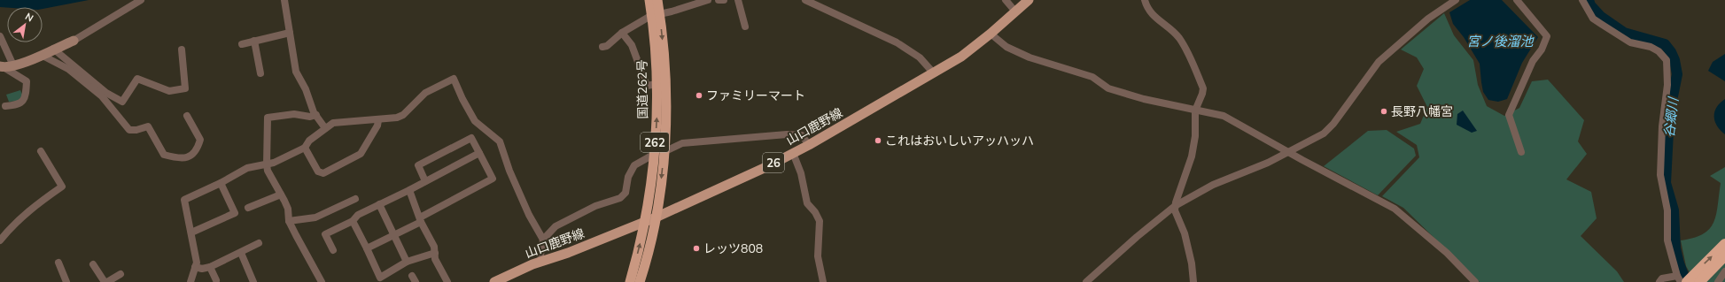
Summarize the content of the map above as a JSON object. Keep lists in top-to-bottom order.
{
  "streets": {
    "highway": ["国道262号", "262"],
    "main road": ["山口鹿野線", "26"]
  },
  "crossings": [
    ["国道262号", "山口鹿野線"]
  ],
  "water": ["宮ノ後溜池", "谷郷川"],
  "places": [
    "ファミリーマート",
    "長野八幡宮",
    "これはおいしいアッハッハ",
    "レッツ808"
  ],
  "north": "top right"
}
